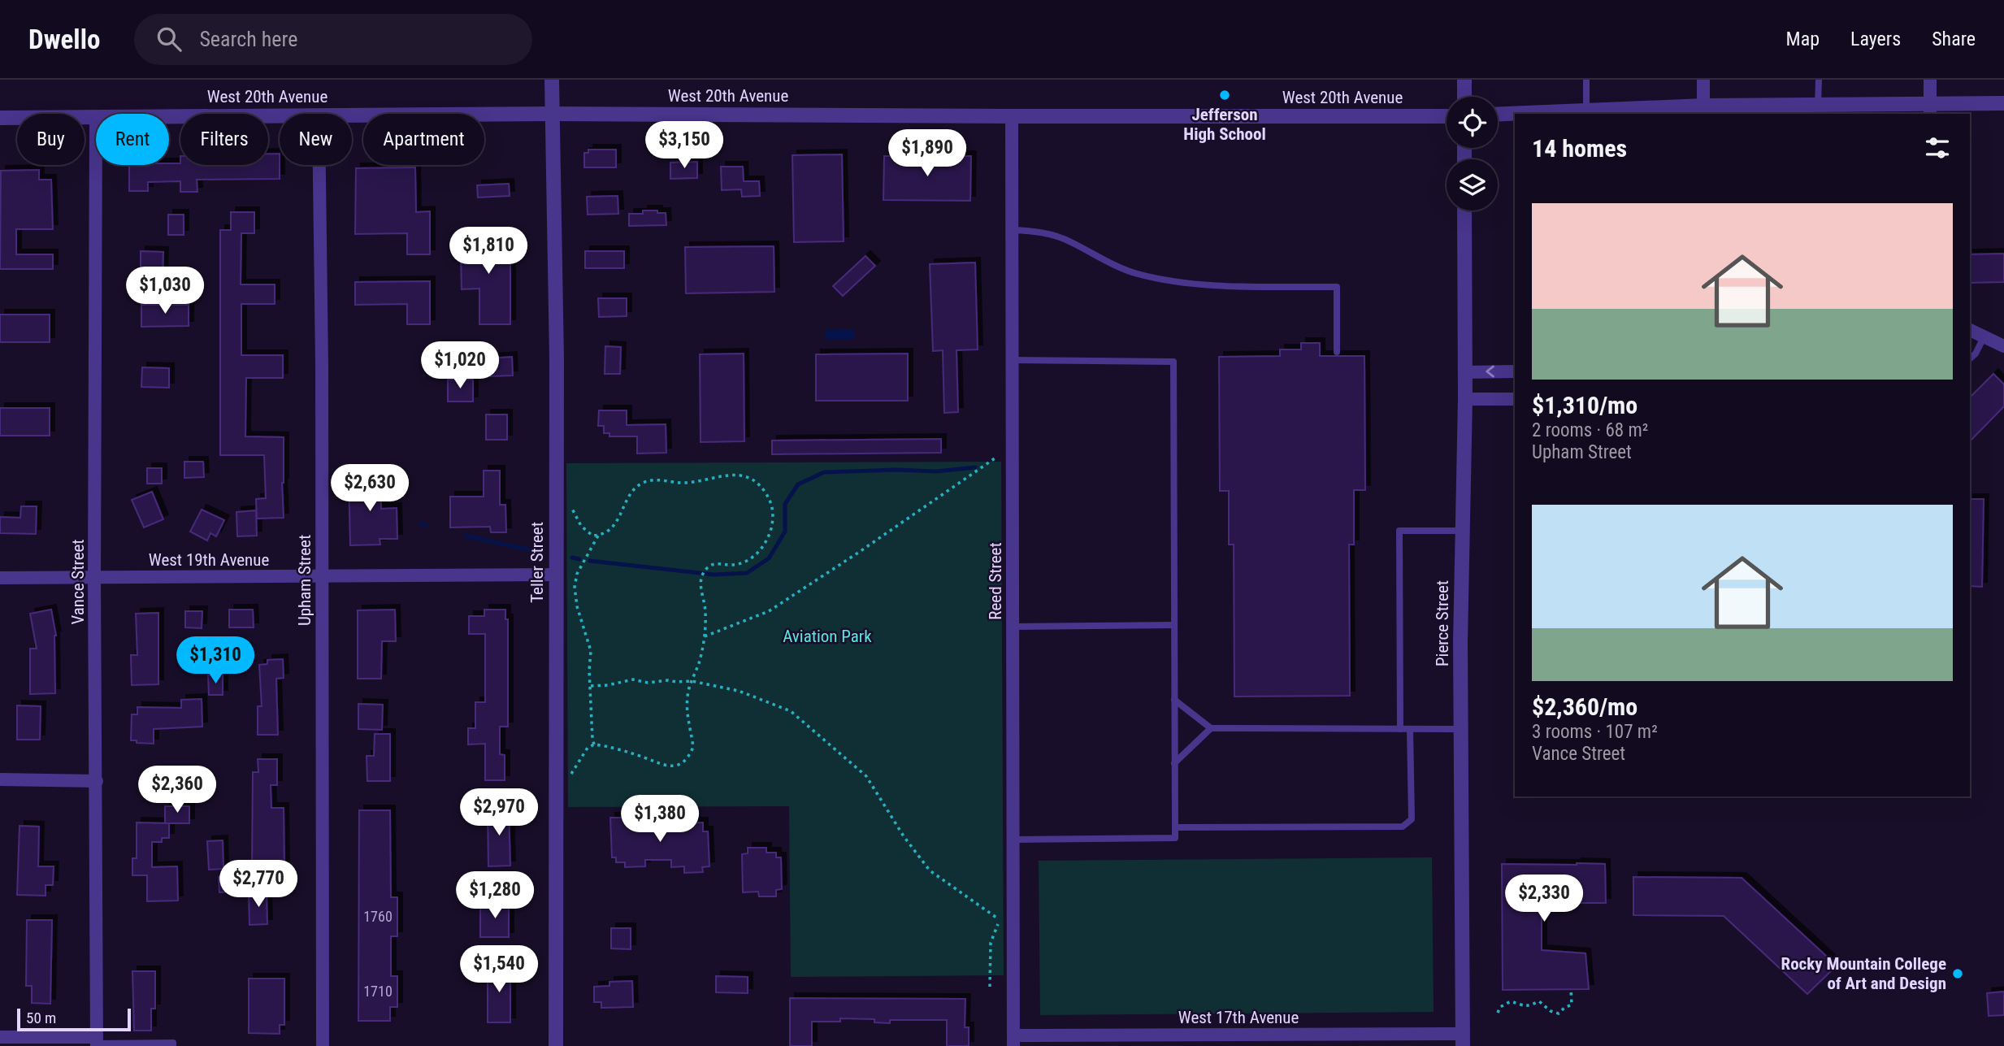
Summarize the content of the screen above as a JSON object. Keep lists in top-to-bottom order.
{
  "streets": {
    "street": [
      "West 20th Avenue",
      "West 19th Avenue",
      "Teller Street",
      "Upham Street",
      "Reed Street",
      "Vance Street",
      "Pierce Street",
      "West 17th Avenue"
    ]
  },
  "crossings": [
    ["West 20th Avenue", "Teller Street"],
    ["West 20th Avenue", "Reed Street"],
    ["West 20th Avenue", "Vance Street"],
    ["West 19th Avenue", "Teller Street"],
    ["West 19th Avenue", "Upham Street"],
    ["West 19th Avenue", "Vance Street"],
    ["Reed Street", "West 17th Avenue"],
    ["Pierce Street", "West 17th Avenue"]
  ],
  "parks": ["Aviation Park"],
  "places": ["Jefferson High School", "Rocky Mountain College of Art and Design"],
  "house_numbers": ["1760", "1710"],
  "scale_bar": "50 m",
  "page": {
    "header": "Dwello",
    "search": "Search here",
    "nav": ["Map", "Layers", "Share"],
    "chip": [
      "Buy",
      "Rent",
      "Filters",
      "New",
      "Apartment"
    ],
    "heading": "14 homes",
    "price": [
      "$3,150",
      "$1,890",
      "$1,810",
      "$1,030",
      "$1,020",
      "$2,630",
      "$1,310",
      "$2,360",
      "$2,970",
      "$1,380",
      "$2,770",
      "$1,280",
      "$2,330",
      "$1,540"
    ],
    "list": [
      {
        "name": "$1,310/mo",
        "note": "2 rooms · 68 m² · Upham Street"
      },
      {
        "name": "$2,360/mo",
        "note": "3 rooms · 107 m² · Vance Street"
      }
    ],
    "scale": "50 m"
  }
}
